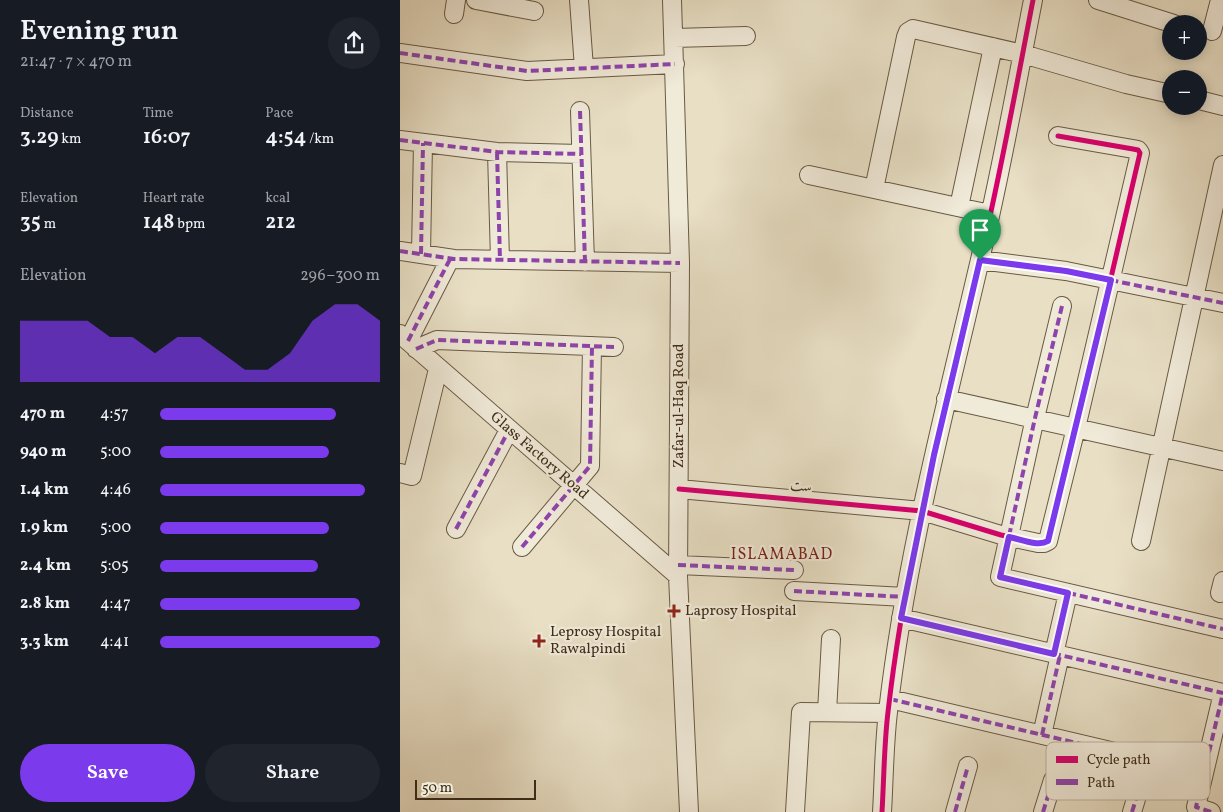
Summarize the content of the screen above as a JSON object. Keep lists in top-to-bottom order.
{
  "streets": {
    "street": ["Zafar-ul-Haq Road", "Glass Factory Road", "ست"]
  },
  "crossings": [
    ["Zafar-ul-Haq Road", "Glass Factory Road"],
    ["Zafar-ul-Haq Road", "ست"]
  ],
  "districts": ["ISLAMABAD"],
  "places": {
    "health": ["Laprosy Hospital", "Leprosy Hospital Rawalpindi"]
  },
  "legend": ["Cycle path", "Path"],
  "scale_bar": "50 m",
  "page": {
    "heading": ["Evening run", "21:47 · 7 × 470 m"],
    "map_buttons": ["+", "−"],
    "stats": [
      ["Distance", "3.29 km"],
      ["Time", "16:07"],
      ["Pace", "4:54 /km"],
      ["Elevation", "35 m"],
      ["Heart rate", "148 bpm"],
      ["kcal", "212"]
    ],
    "chart": ["Elevation", "296–300 m"],
    "list": [
      {
        "name": "470 m",
        "note": "4:57"
      },
      {
        "name": "940 m",
        "note": "5:00"
      },
      {
        "name": "1.4 km",
        "note": "4:46"
      },
      {
        "name": "1.9 km",
        "note": "5:00"
      },
      {
        "name": "2.4 km",
        "note": "5:05"
      },
      {
        "name": "2.8 km",
        "note": "4:47"
      },
      {
        "name": "3.3 km",
        "note": "4:41"
      }
    ],
    "buttons": ["Save", "Share"],
    "scale": "50 m"
  }
}
